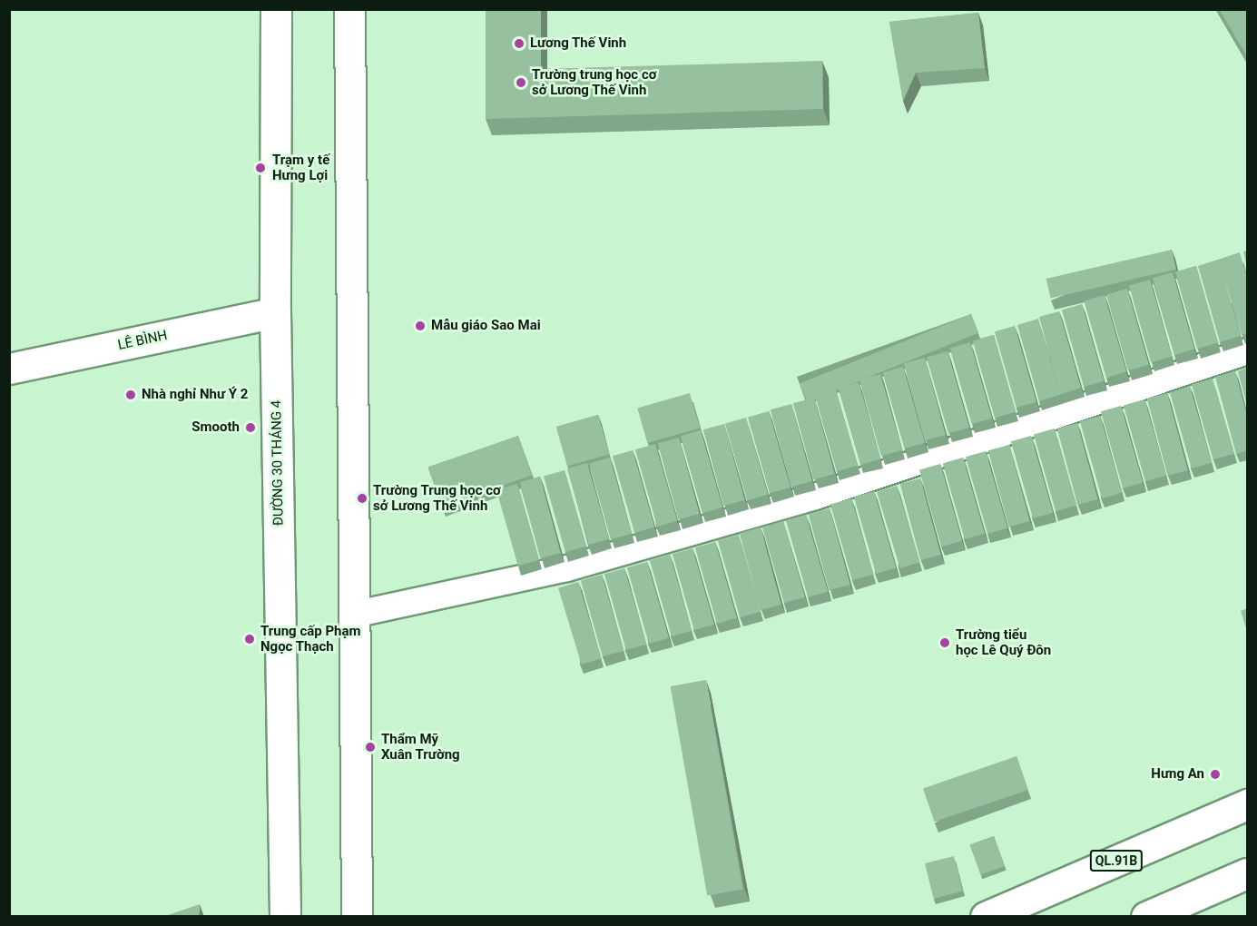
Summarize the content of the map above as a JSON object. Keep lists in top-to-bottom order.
{
  "streets": {
    "main road": ["LÊ BÌNH", "ĐƯỜNG 30 THÁNG 4", "QL.91B"]
  },
  "crossings": [
    ["LÊ BÌNH", "ĐƯỜNG 30 THÁNG 4"]
  ],
  "places": [
    "Lương Thế Vinh",
    "Trường trung học cơ sở Lương Thế Vinh",
    "Trạm y tế Hưng Lợi",
    "Mẫu giáo Sao Mai",
    "Nhà nghỉ Như Ý 2",
    "Smooth",
    "Trường Trung học cơ sở Lương Thế Vinh",
    "Trung cấp Phạm Ngọc Thạch",
    "Trường tiểu học Lê Quý Đôn",
    "Thẩm Mỹ Xuân Trường",
    "Hưng An"
  ]
}
